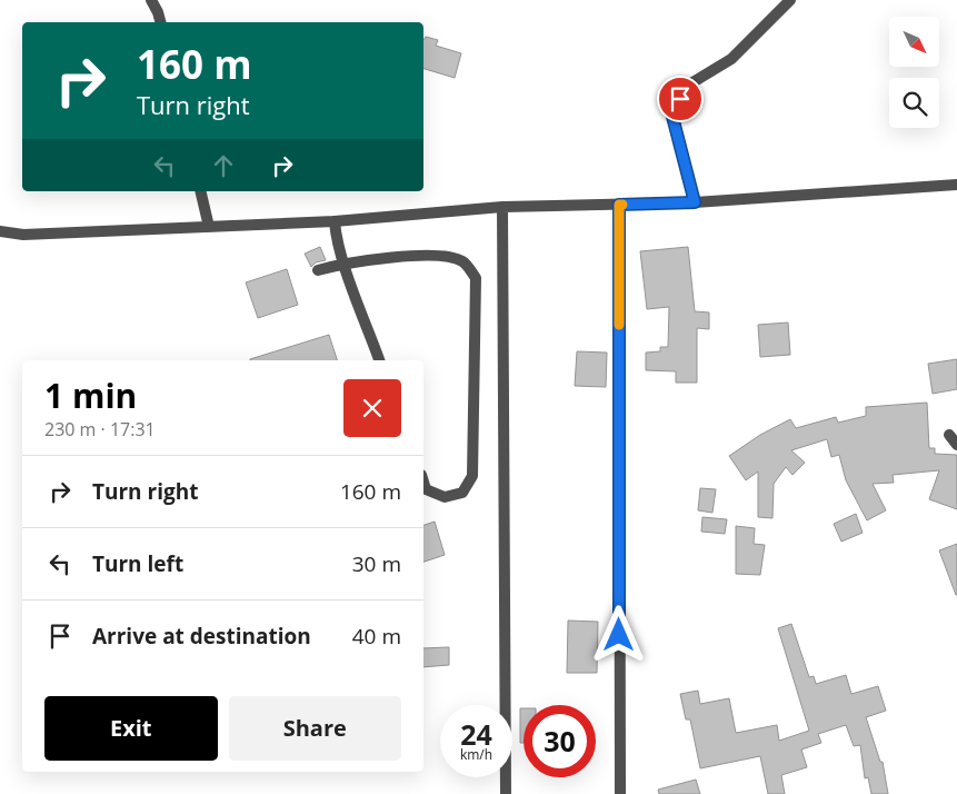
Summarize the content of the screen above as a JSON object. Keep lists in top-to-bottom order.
{
  "north": "bottom right",
  "page": {
    "turn": ["160 m", "Turn right"],
    "heading": ["1 min", "230 m · 17:31"],
    "list": [
      {
        "name": "Turn right",
        "value": "160 m"
      },
      {
        "name": "Turn left",
        "value": "30 m"
      },
      {
        "name": "Arrive at destination",
        "value": "40 m"
      }
    ],
    "buttons": ["Exit", "Share"],
    "speed": "24 km/h",
    "limit": "30"
  }
}
